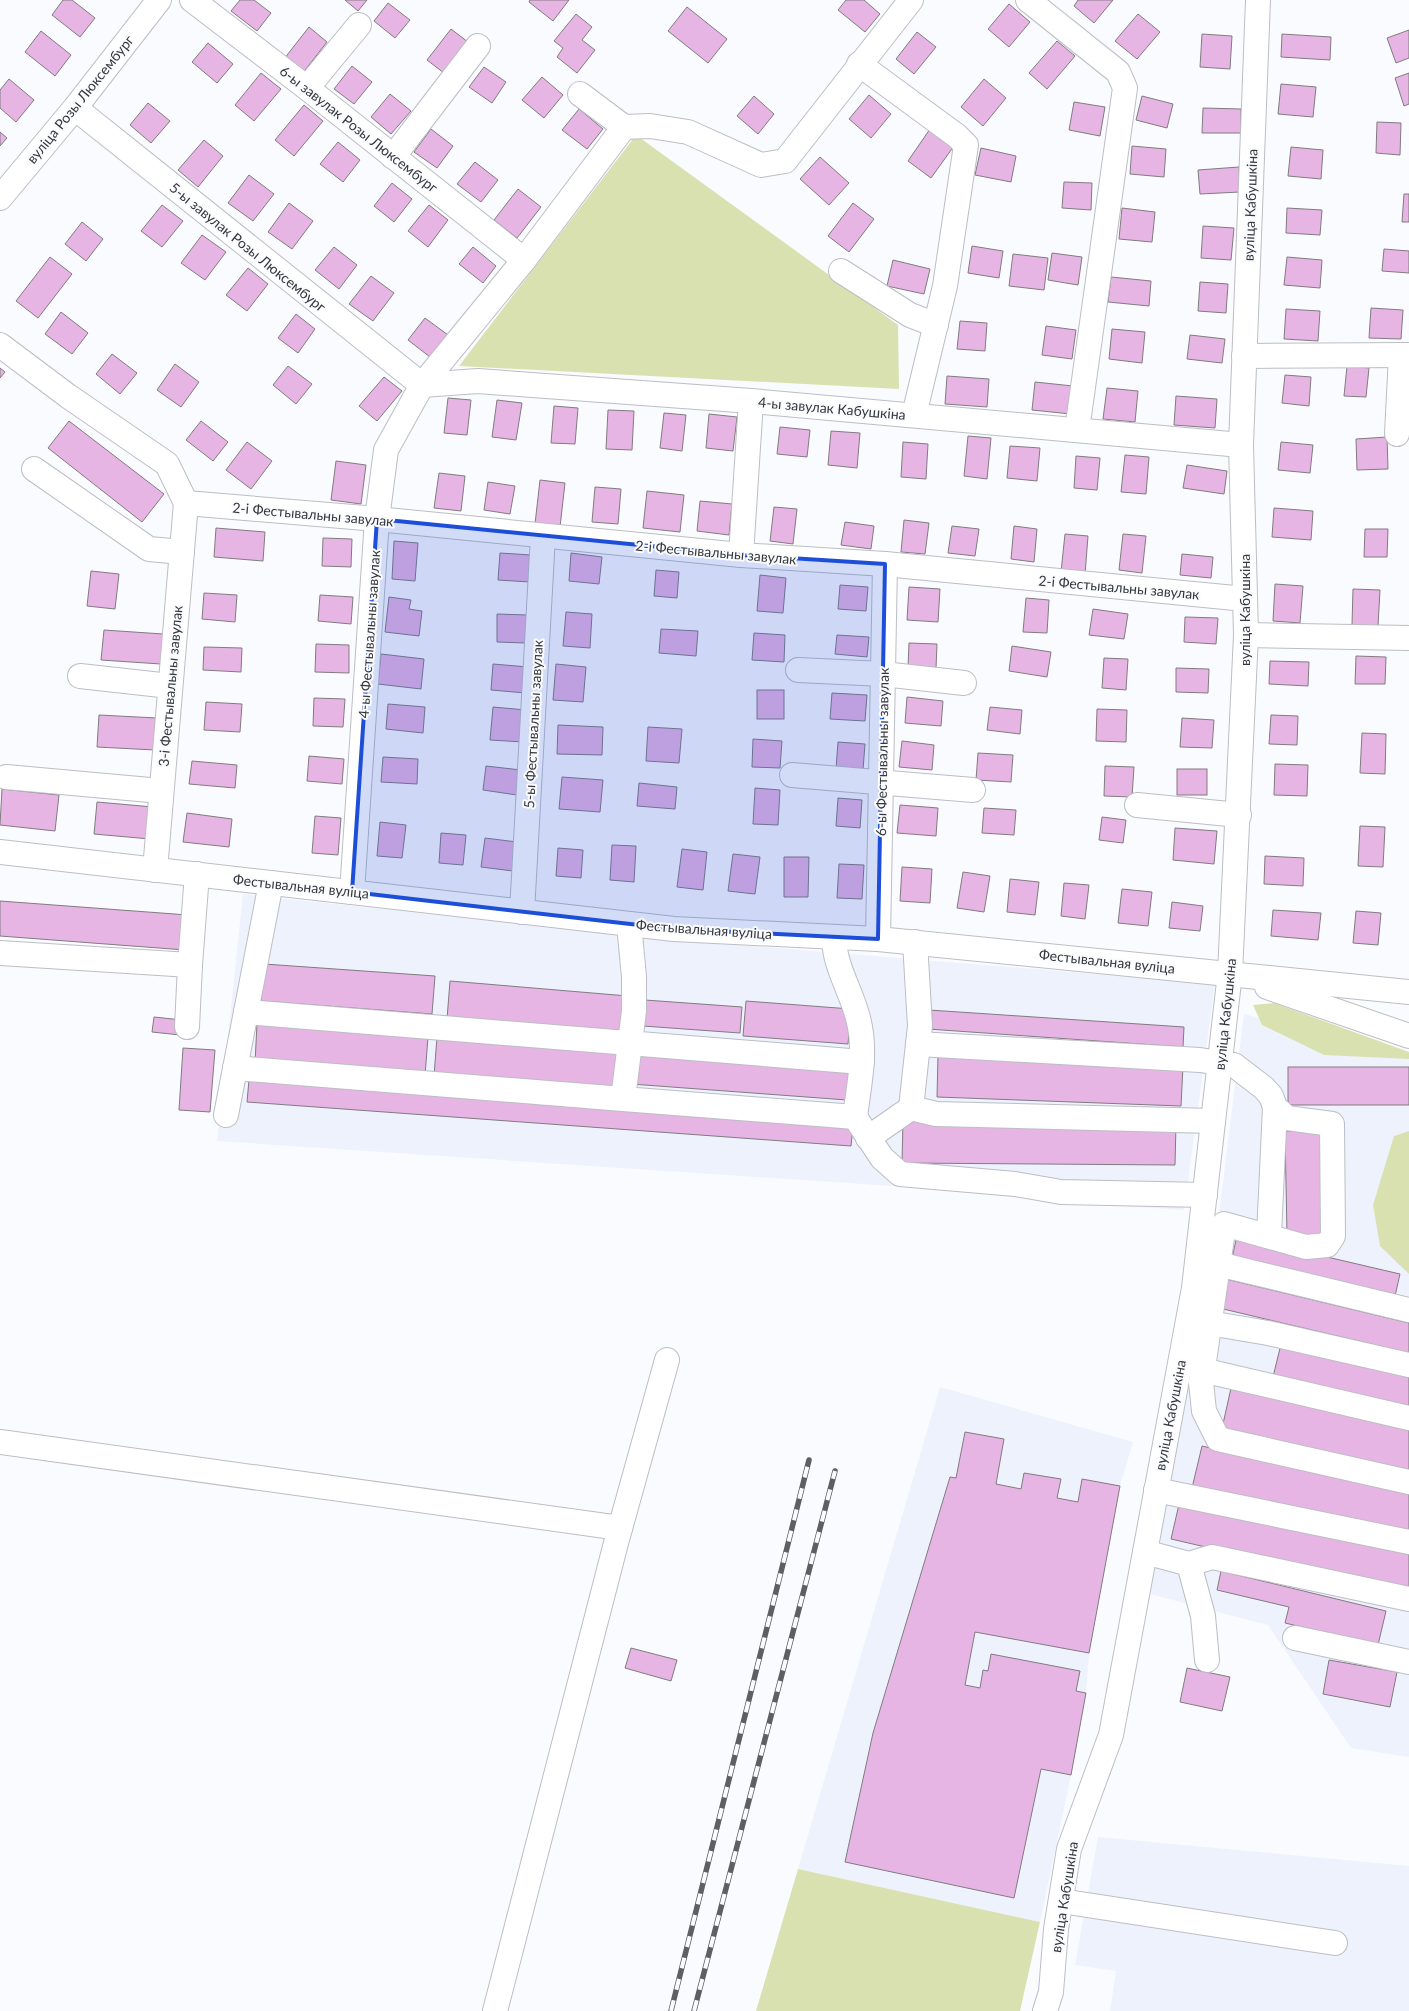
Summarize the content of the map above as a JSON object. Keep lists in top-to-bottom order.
{
  "streets": {
    "street": [
      "вуліца Розы Люксембург",
      "6-ы завулак Розы Люксембург",
      "вуліца Кабушкіна",
      "5-ы завулак Розы Люксембург",
      "4-ы завулак Кабушкіна",
      "2-і Фестывальны завулак",
      "4-ы Фестывальны завулак",
      "3-і Фестывальны завулак",
      "5-ы Фестывальны завулак",
      "6-ы Фестывальны завулак",
      "Фестывальная вуліца"
    ]
  },
  "crossings": [
    ["вуліца Розы Люксембург", "5-ы завулак Розы Люксембург"],
    ["6-ы завулак Розы Люксембург", "4-ы Фестывальны завулак"],
    ["вуліца Кабушкіна", "4-ы завулак Кабушкіна"],
    ["вуліца Кабушкіна", "2-і Фестывальны завулак"],
    ["вуліца Кабушкіна", "Фестывальная вуліца"],
    ["5-ы завулак Розы Люксембург", "4-ы завулак Кабушкіна"],
    ["5-ы завулак Розы Люксембург", "4-ы Фестывальны завулак"],
    ["4-ы завулак Кабушкіна", "4-ы Фестывальны завулак"],
    ["2-і Фестывальны завулак", "4-ы Фестывальны завулак"],
    ["2-і Фестывальны завулак", "3-і Фестывальны завулак"],
    ["2-і Фестывальны завулак", "5-ы Фестывальны завулак"],
    ["2-і Фестывальны завулак", "6-ы Фестывальны завулак"],
    ["4-ы Фестывальны завулак", "Фестывальная вуліца"],
    ["3-і Фестывальны завулак", "Фестывальная вуліца"],
    ["5-ы Фестывальны завулак", "Фестывальная вуліца"],
    ["6-ы Фестывальны завулак", "Фестывальная вуліца"]
  ]
}
